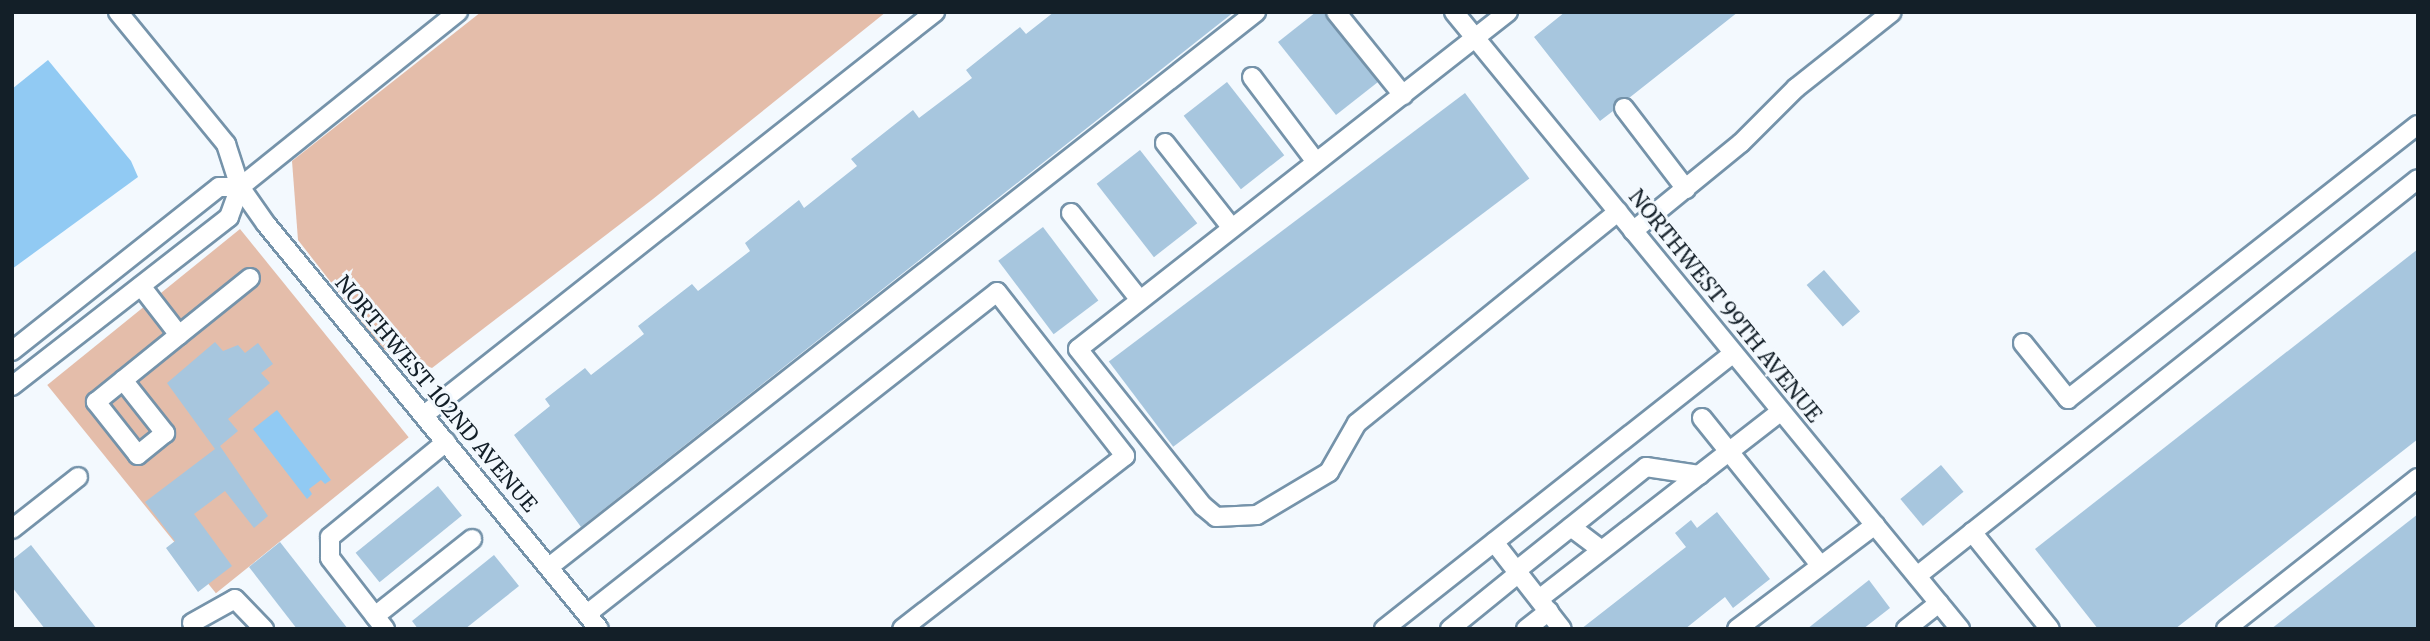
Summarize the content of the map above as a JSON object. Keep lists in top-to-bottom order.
{
  "streets": {
    "street": ["NORTHWEST 99TH AVENUE", "NORTHWEST 102ND AVENUE"]
  }
}
